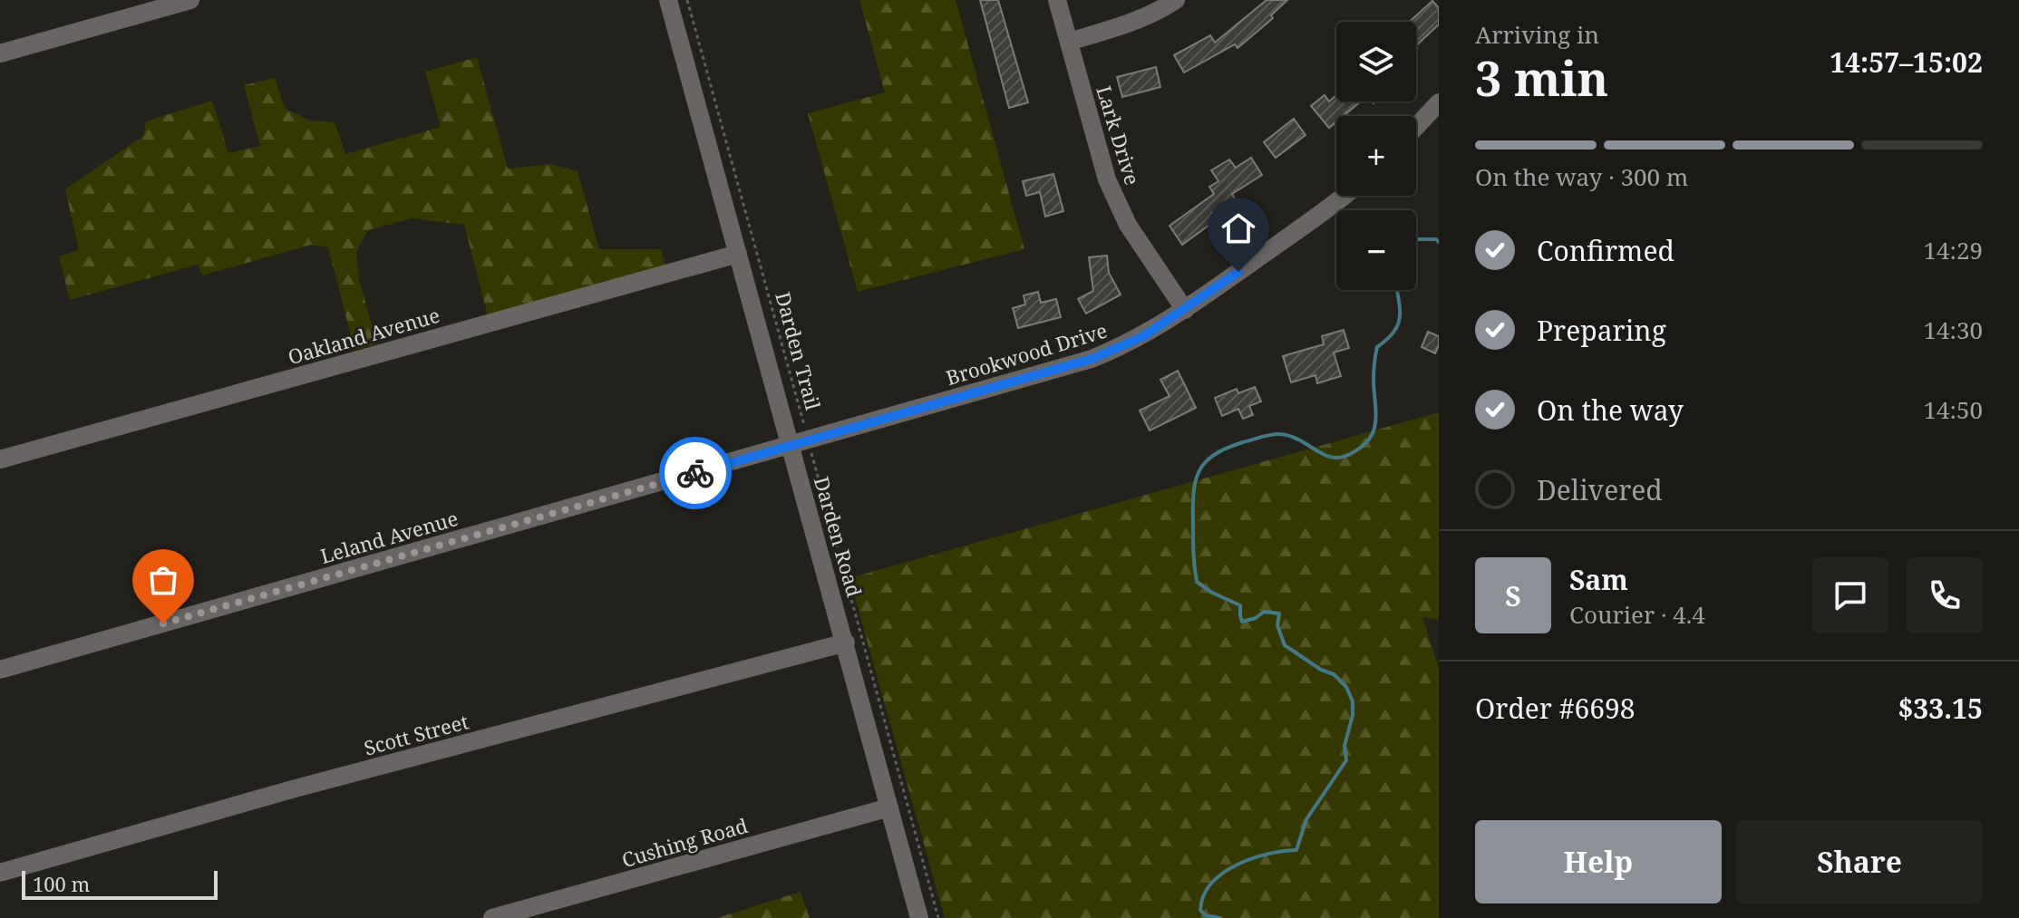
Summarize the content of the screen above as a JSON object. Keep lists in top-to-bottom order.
{
  "streets": {
    "street": [
      "Lark Drive",
      "Oakland Avenue",
      "Brookwood Drive",
      "Leland Avenue",
      "Darden Road",
      "Scott Street",
      "Cushing Road"
    ],
    "path": ["Darden Trail"]
  },
  "crossings": [
    ["Lark Drive", "Brookwood Drive"],
    ["Oakland Avenue", "Darden Road"],
    ["Darden Trail", "Brookwood Drive"],
    ["Darden Trail", "Leland Avenue"],
    ["Darden Trail", "Darden Road"],
    ["Brookwood Drive", "Leland Avenue"],
    ["Brookwood Drive", "Darden Road"],
    ["Leland Avenue", "Darden Road"],
    ["Darden Road", "Scott Street"],
    ["Darden Road", "Cushing Road"]
  ],
  "scale_bar": "100 m",
  "page": {
    "heading": ["3 min", "Arriving in", "14:57–15:02"],
    "panel": [
      "Sam",
      "Courier · 4.4",
      "Order #6698",
      "$33.15"
    ],
    "map_buttons": ["+", "−"],
    "bar": "On the way · 300 m",
    "list": [
      ["Confirmed", "14:29"],
      ["Preparing", "14:30"],
      ["On the way", "14:50"],
      "Delivered"
    ],
    "round": "S",
    "buttons": ["Help", "Share"],
    "scale": "100 m"
  }
}
